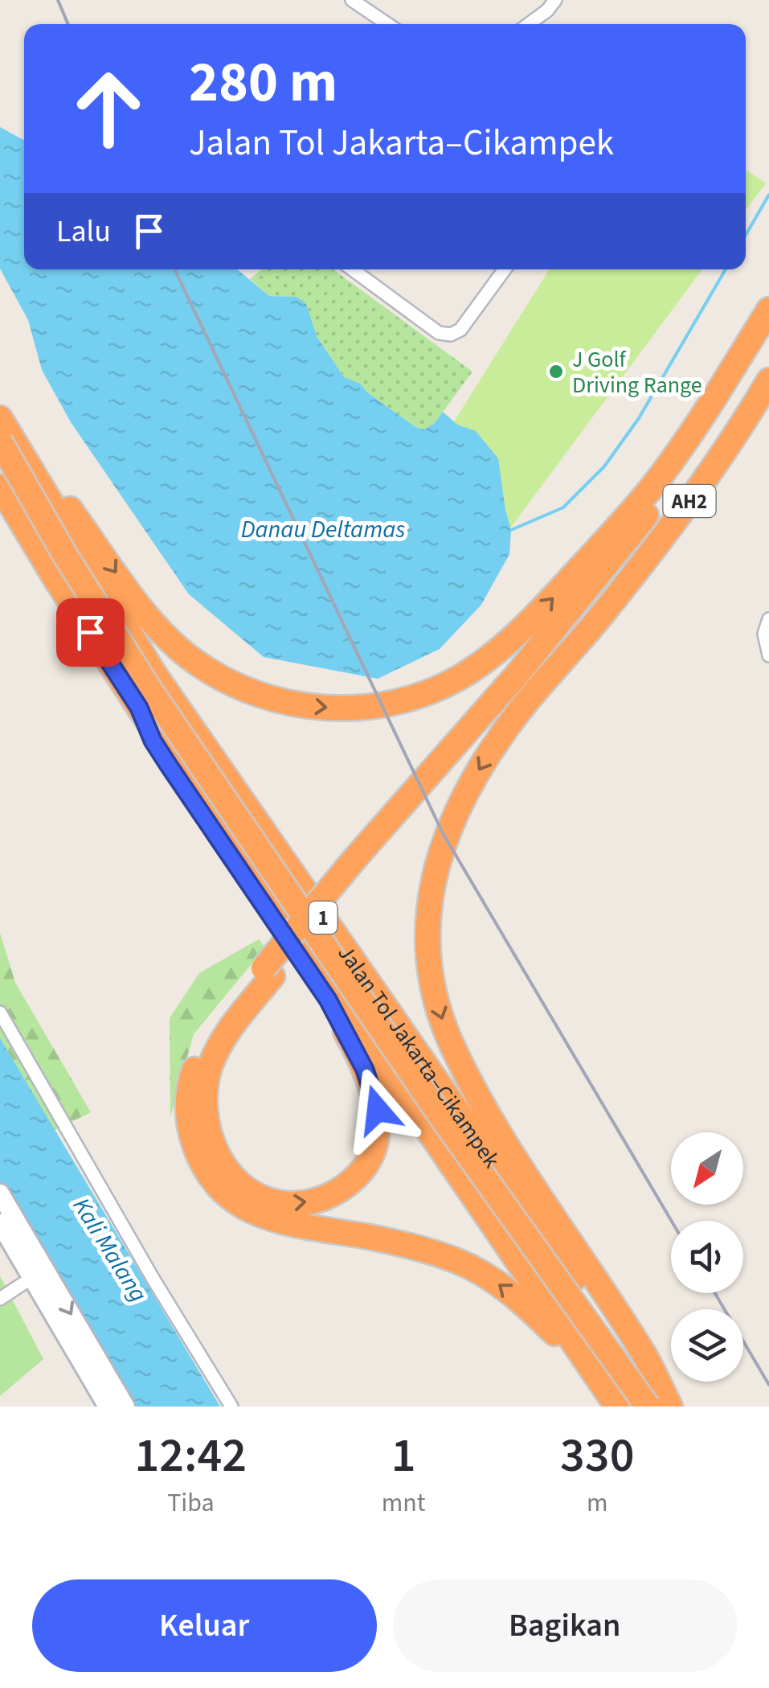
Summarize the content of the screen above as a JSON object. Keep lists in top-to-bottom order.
{
  "streets": {
    "highway": ["AH2", "1", "Jalan Tol Jakarta–Cikampek"]
  },
  "crossings": [
    ["1", "Jalan Tol Jakarta–Cikampek"]
  ],
  "water": ["Danau Deltamas", "Kali Malang"],
  "places": ["J Golf Driving Range"],
  "north": "bottom left",
  "page": {
    "turn": ["280 m", "Jalan Tol Jakarta–Cikampek"],
    "then": "Lalu",
    "eta": [
      "12:42",
      "Tiba",
      "1",
      "mnt",
      "330",
      "m"
    ],
    "buttons": ["Keluar", "Bagikan"]
  }
}
